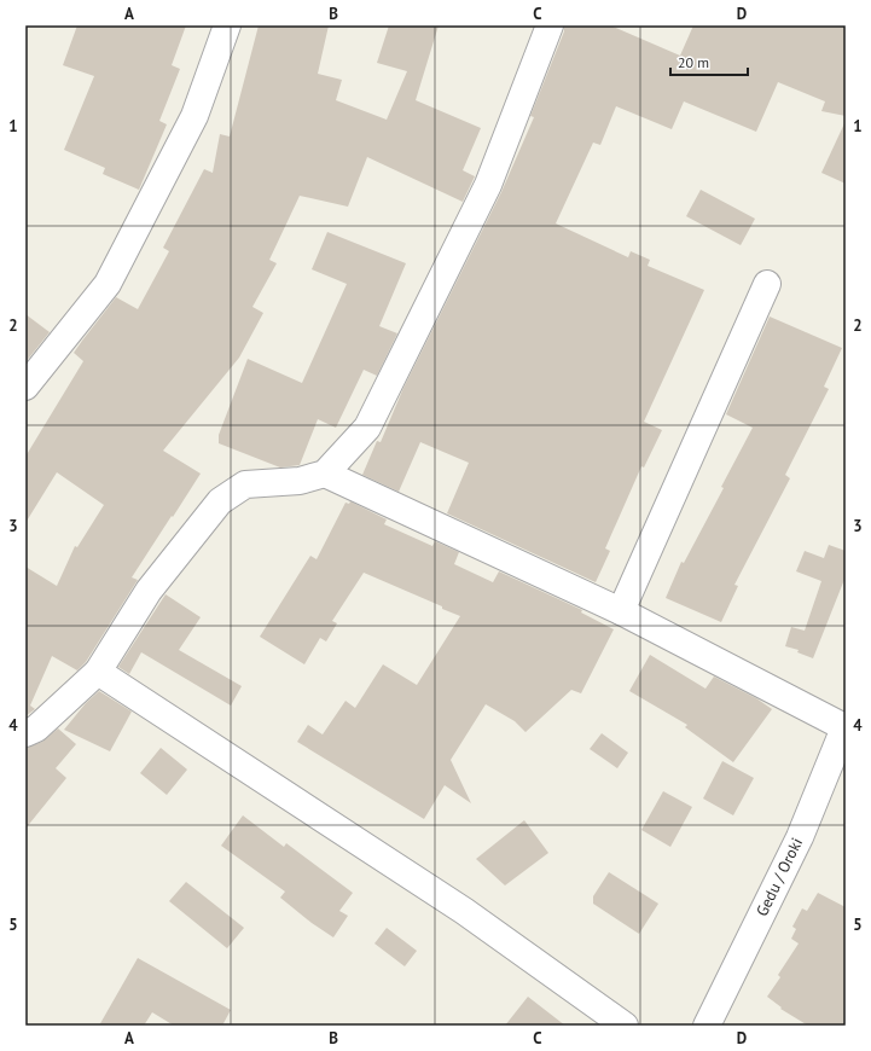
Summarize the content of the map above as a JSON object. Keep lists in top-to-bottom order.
{
  "streets": {
    "street": ["Gedu / Oroki"]
  },
  "scale_bar": "20 m",
  "grid": {
    "columns": [
      "A",
      "B",
      "C",
      "D"
    ],
    "rows": [
      "1",
      "2",
      "3",
      "4",
      "5"
    ]
  }
}
